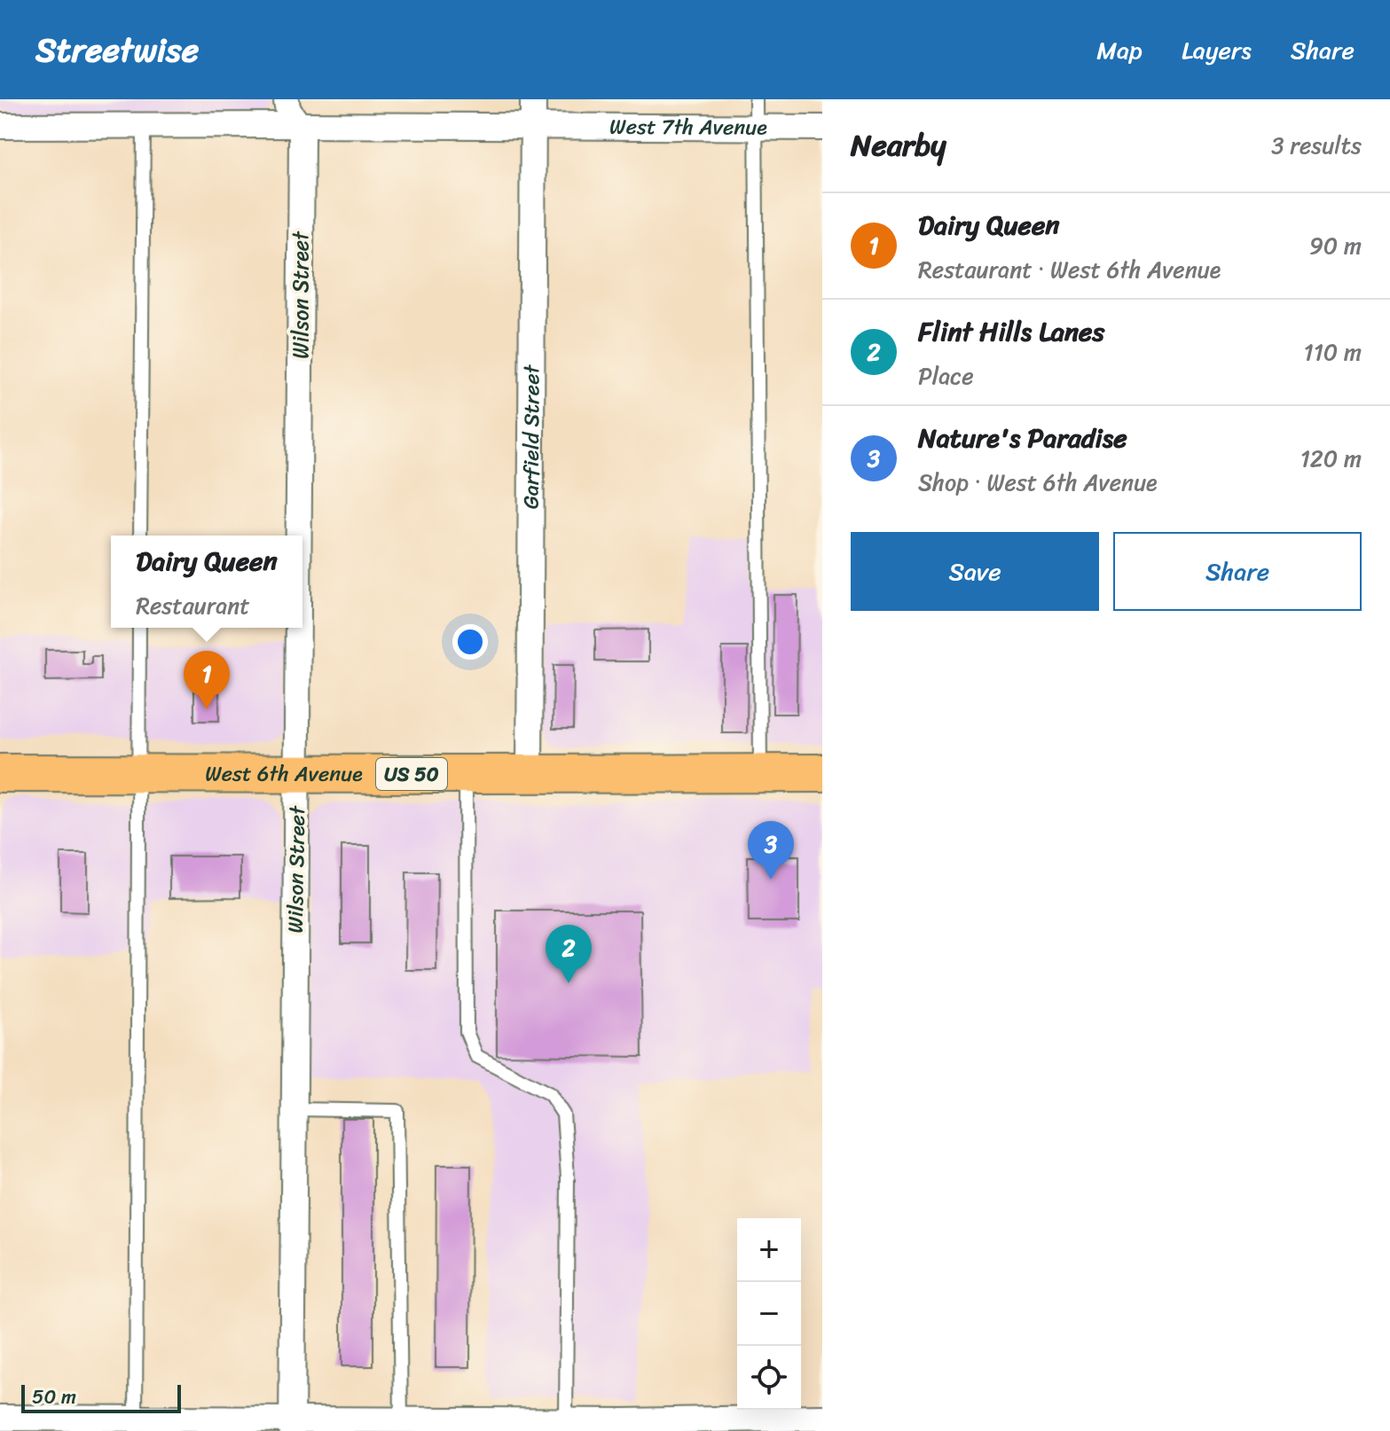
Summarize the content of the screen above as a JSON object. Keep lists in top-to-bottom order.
{
  "streets": {
    "main road": ["West 6th Avenue", "US 50"],
    "street": ["West 7th Avenue", "Wilson Street", "Garfield Street"]
  },
  "crossings": [
    ["West 7th Avenue", "Wilson Street"],
    ["West 7th Avenue", "Garfield Street"],
    ["Wilson Street", "West 6th Avenue"],
    ["Garfield Street", "West 6th Avenue"]
  ],
  "scale_bar": "50 m",
  "page": {
    "header": "Streetwise",
    "nav": ["Map", "Layers", "Share"],
    "heading": ["Nearby", "3 results"],
    "list": [
      {
        "mark": "1",
        "name": "Dairy Queen",
        "note": "Restaurant · West 6th Avenue",
        "value": "90 m"
      },
      {
        "mark": "2",
        "name": "Flint Hills Lanes",
        "note": "Place",
        "value": "110 m"
      },
      {
        "mark": "3",
        "name": "Nature's Paradise",
        "note": "Shop · West 6th Avenue",
        "value": "120 m"
      }
    ],
    "buttons": ["Save", "Share"],
    "popup": ["Dairy Queen", "Restaurant"],
    "pins": ["1", "3", "2"],
    "map_buttons": ["+", "−"],
    "scale": "50 m"
  }
}
